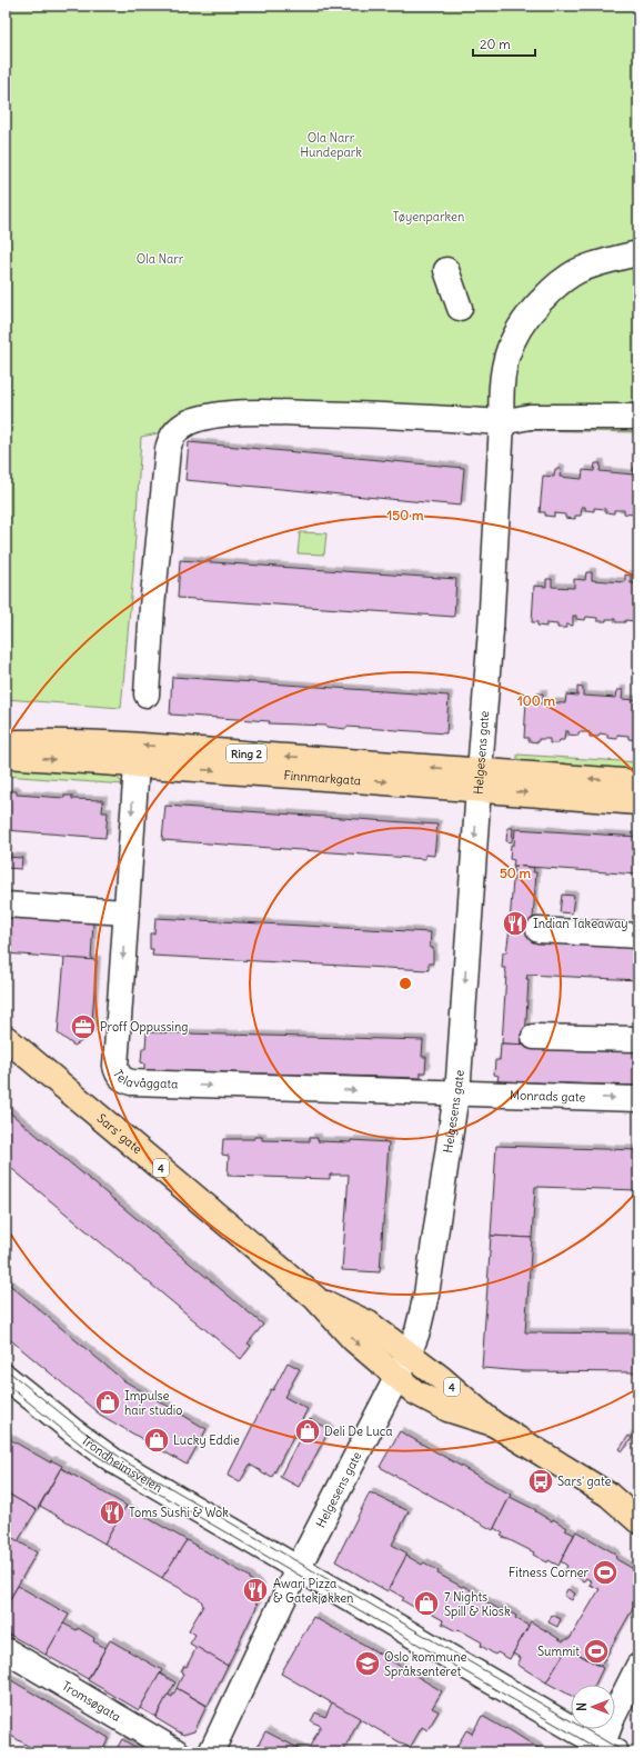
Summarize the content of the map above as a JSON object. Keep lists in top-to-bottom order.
{
  "streets": {
    "main road": [
      "Ring 2",
      "Finnmarkgata",
      "Sars' gate",
      "4"
    ],
    "street": [
      "Helgesens gate",
      "Telavåggata",
      "Monrads gate",
      "Trondheimsveien",
      "Tromsøgata"
    ]
  },
  "crossings": [
    ["Helgesens gate", "Finnmarkgata"],
    ["Helgesens gate", "Telavåggata"],
    ["Helgesens gate", "Monrads gate"],
    ["Helgesens gate", "Sars' gate"],
    ["Helgesens gate", "Trondheimsveien"],
    ["Finnmarkgata", "Telavåggata"],
    ["Telavåggata", "Monrads gate"]
  ],
  "parks": ["Ola Narr Hundepark", "Tøyenparken", "Ola Narr"],
  "places": {
    "restaurant": ["Indian Takeaway", "Toms Sushi & Wok", "Awari Pizza & Gatekjøkken"],
    "office": ["Proff Oppussing"],
    "shop": [
      "Impulse hair studio",
      "Deli De Luca",
      "Lucky Eddie",
      "7 Nights Spill & Kiosk"
    ],
    "bus stop": ["Sars' gate"],
    "sports": ["Fitness Corner", "Summit"],
    "school or university": ["Oslo kommune Språksenteret"]
  },
  "scale_bar": "20 m",
  "north": "left",
  "rings": ["150 m", "100 m", "50 m"]
}
